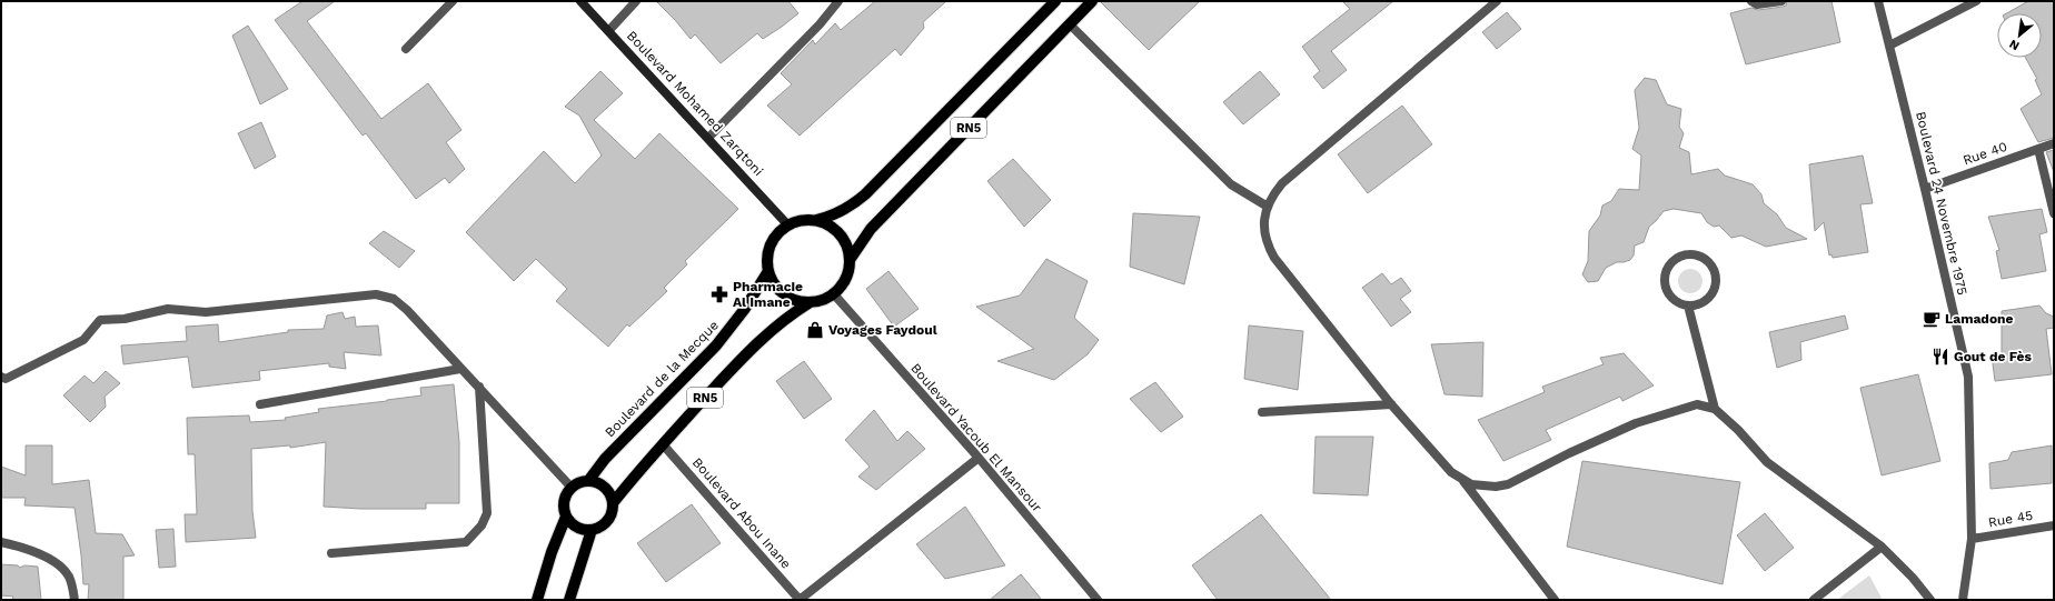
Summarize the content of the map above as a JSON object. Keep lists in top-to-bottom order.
{
  "streets": {
    "main road": ["RN5", "Boulevard de la Mecque"],
    "street": [
      "Boulevard Mohamed Zarqtoni",
      "Rue 40",
      "Boulevard 24 Novembre 1975",
      "Boulevard Yacoub El Mansour",
      "Boulevard Abou Inane",
      "Rue 45"
    ]
  },
  "crossings": [
    ["Boulevard Mohamed Zarqtoni", "RN5"],
    ["Boulevard Mohamed Zarqtoni", "Boulevard de la Mecque"],
    ["Boulevard Mohamed Zarqtoni", "Boulevard Yacoub El Mansour"],
    ["RN5", "Boulevard de la Mecque"],
    ["RN5", "Boulevard Yacoub El Mansour"],
    ["RN5", "Boulevard Abou Inane"],
    ["Rue 40", "Boulevard 24 Novembre 1975"],
    ["Boulevard 24 Novembre 1975", "Rue 45"],
    ["Boulevard de la Mecque", "Boulevard Yacoub El Mansour"]
  ],
  "places": {
    "pharmacy": ["Pharmacie Al Imane"],
    "cafe": ["Lamadone"],
    "shop": ["Voyages Faydoul"],
    "restaurant": ["Gout de Fès"]
  },
  "north": "bottom left"
}
